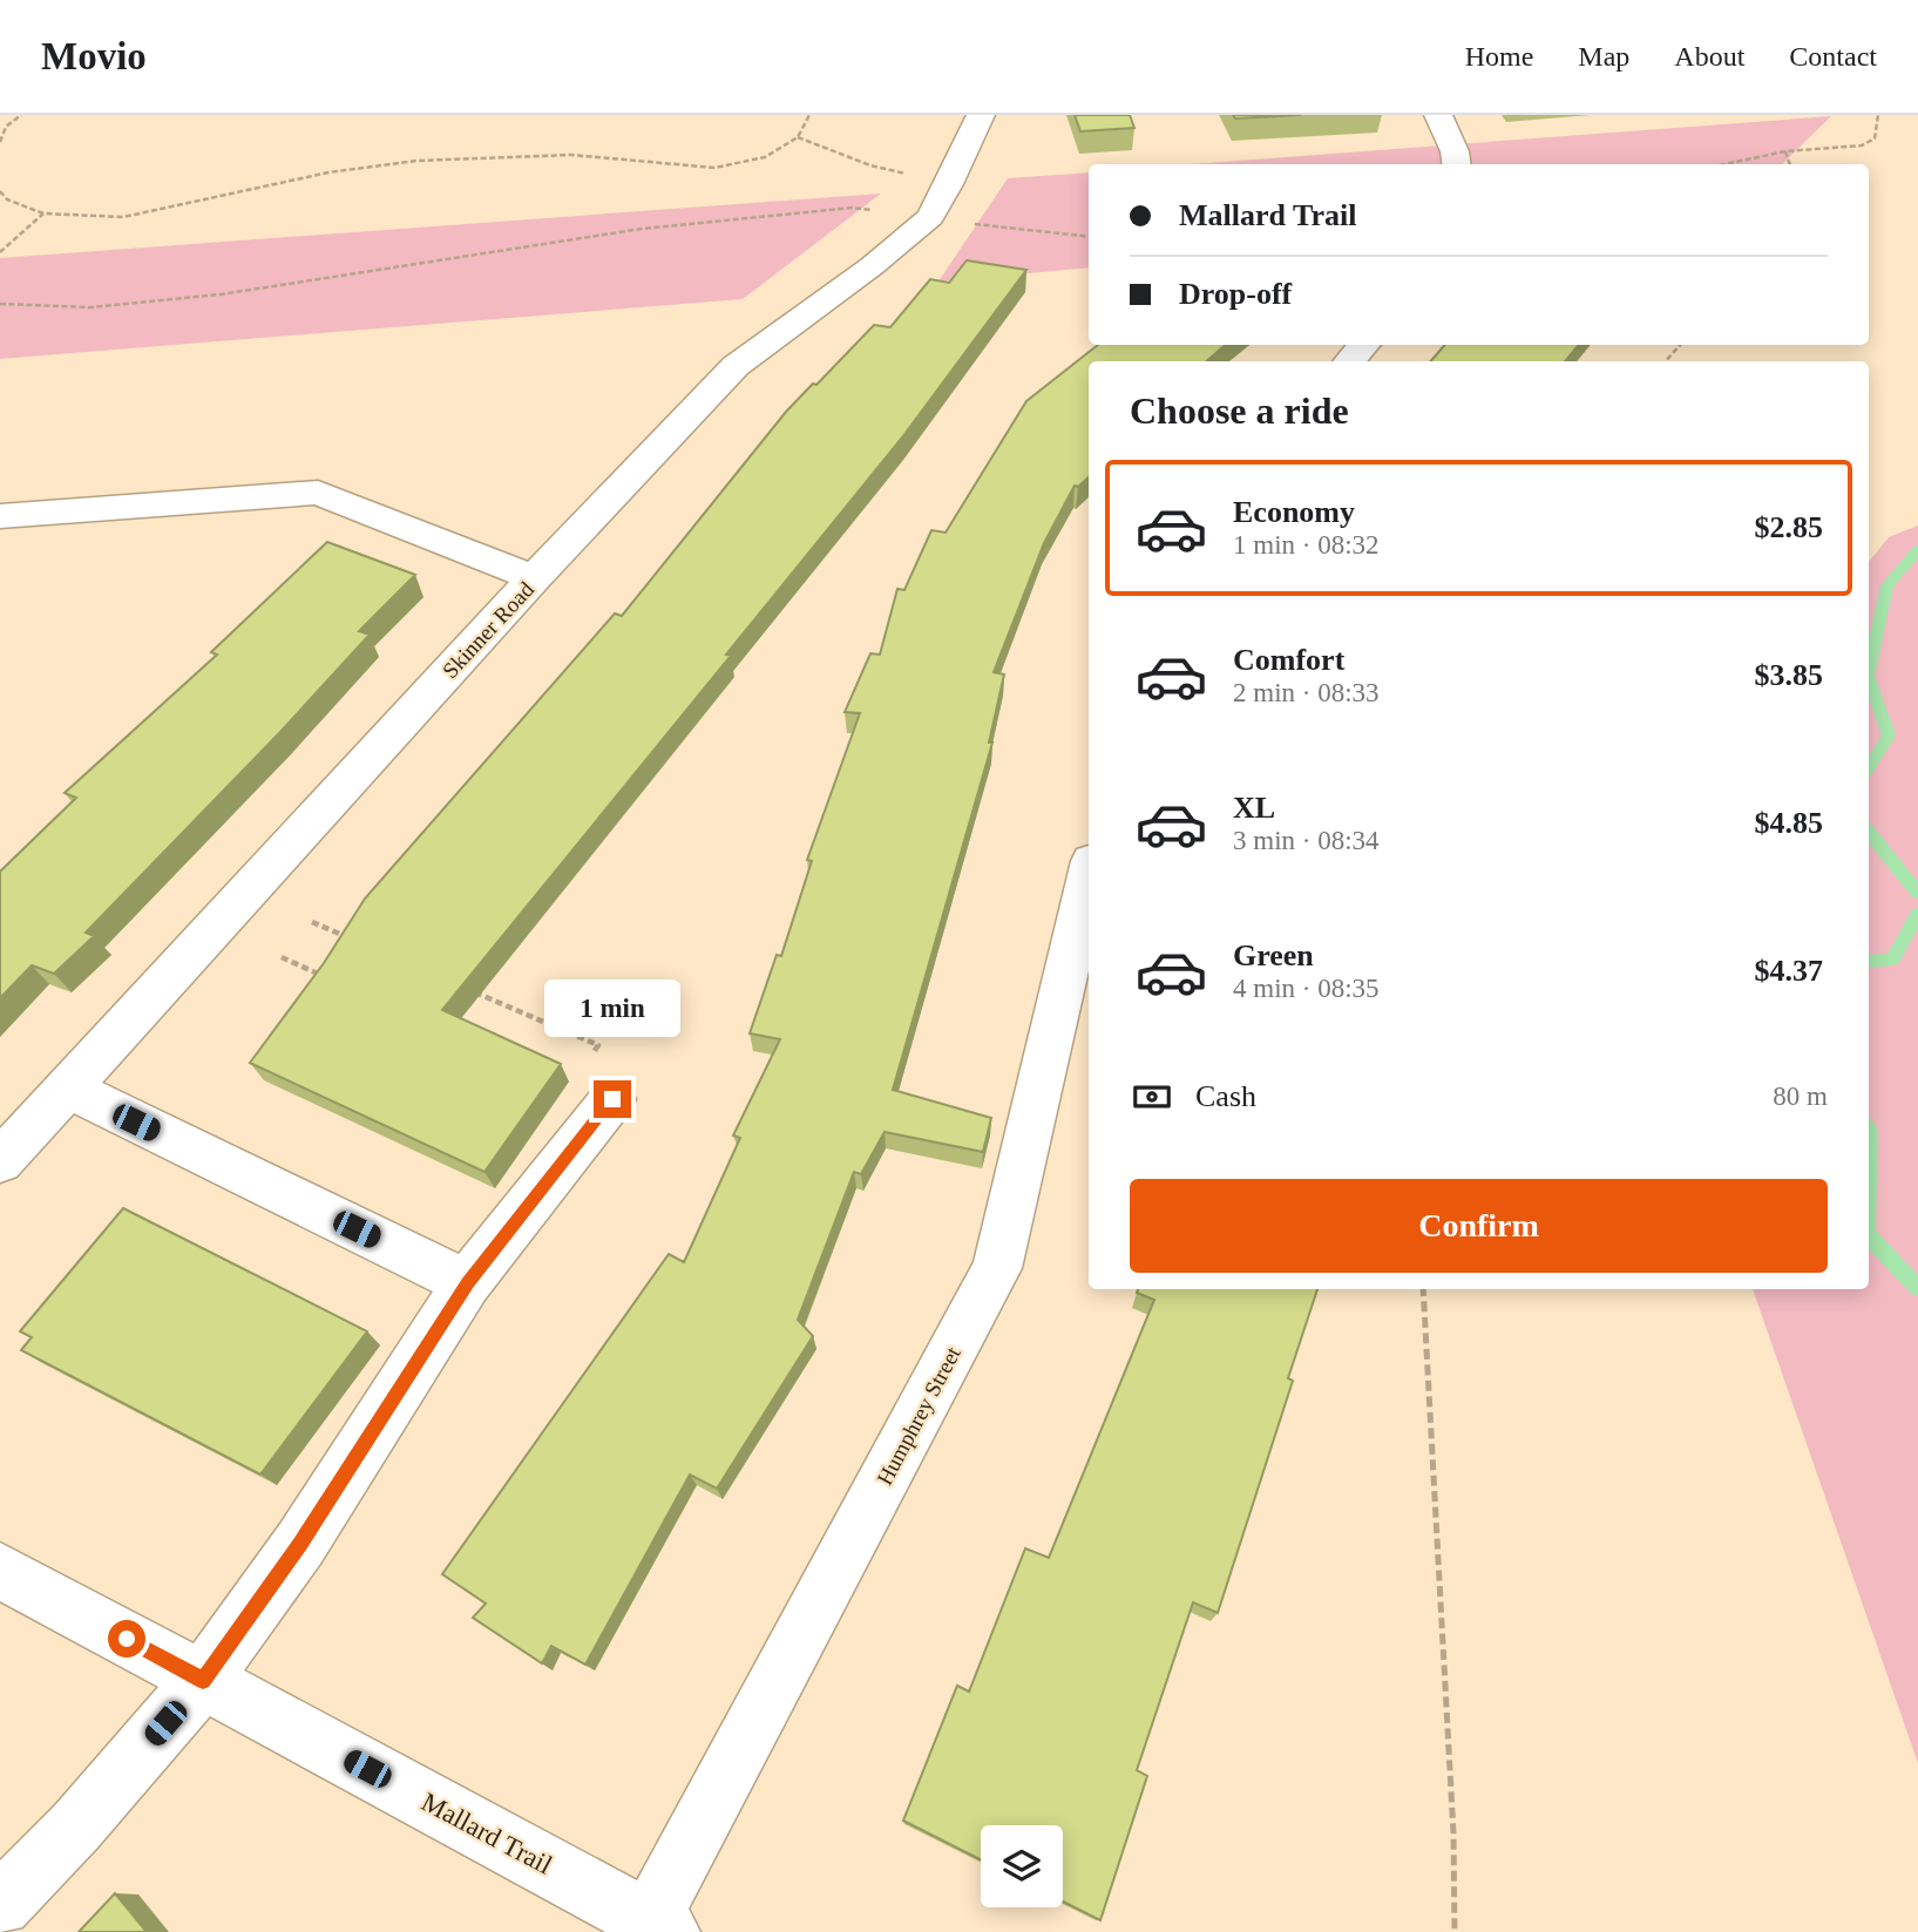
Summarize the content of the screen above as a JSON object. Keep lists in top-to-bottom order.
{
  "streets": {
    "street": ["Skinner Road", "Humphrey Street", "Mallard Trail"]
  },
  "crossings": [
    ["Humphrey Street", "Mallard Trail"]
  ],
  "page": {
    "header": "Movio",
    "nav": [
      "Home",
      "Map",
      "About",
      "Contact"
    ],
    "banner": ["Mallard Trail", "Drop-off"],
    "heading": "Choose a ride",
    "list": [
      {
        "name": "Economy",
        "note": "1 min · 08:32",
        "value": "$2.85"
      },
      {
        "name": "Comfort",
        "note": "2 min · 08:33",
        "value": "$3.85"
      },
      {
        "name": "XL",
        "note": "3 min · 08:34",
        "value": "$4.85"
      },
      {
        "name": "Green",
        "note": "4 min · 08:35",
        "value": "$4.37"
      }
    ],
    "bubble": "1 min",
    "pay": ["Cash", "80 m"],
    "buttons": "Confirm"
  }
}
